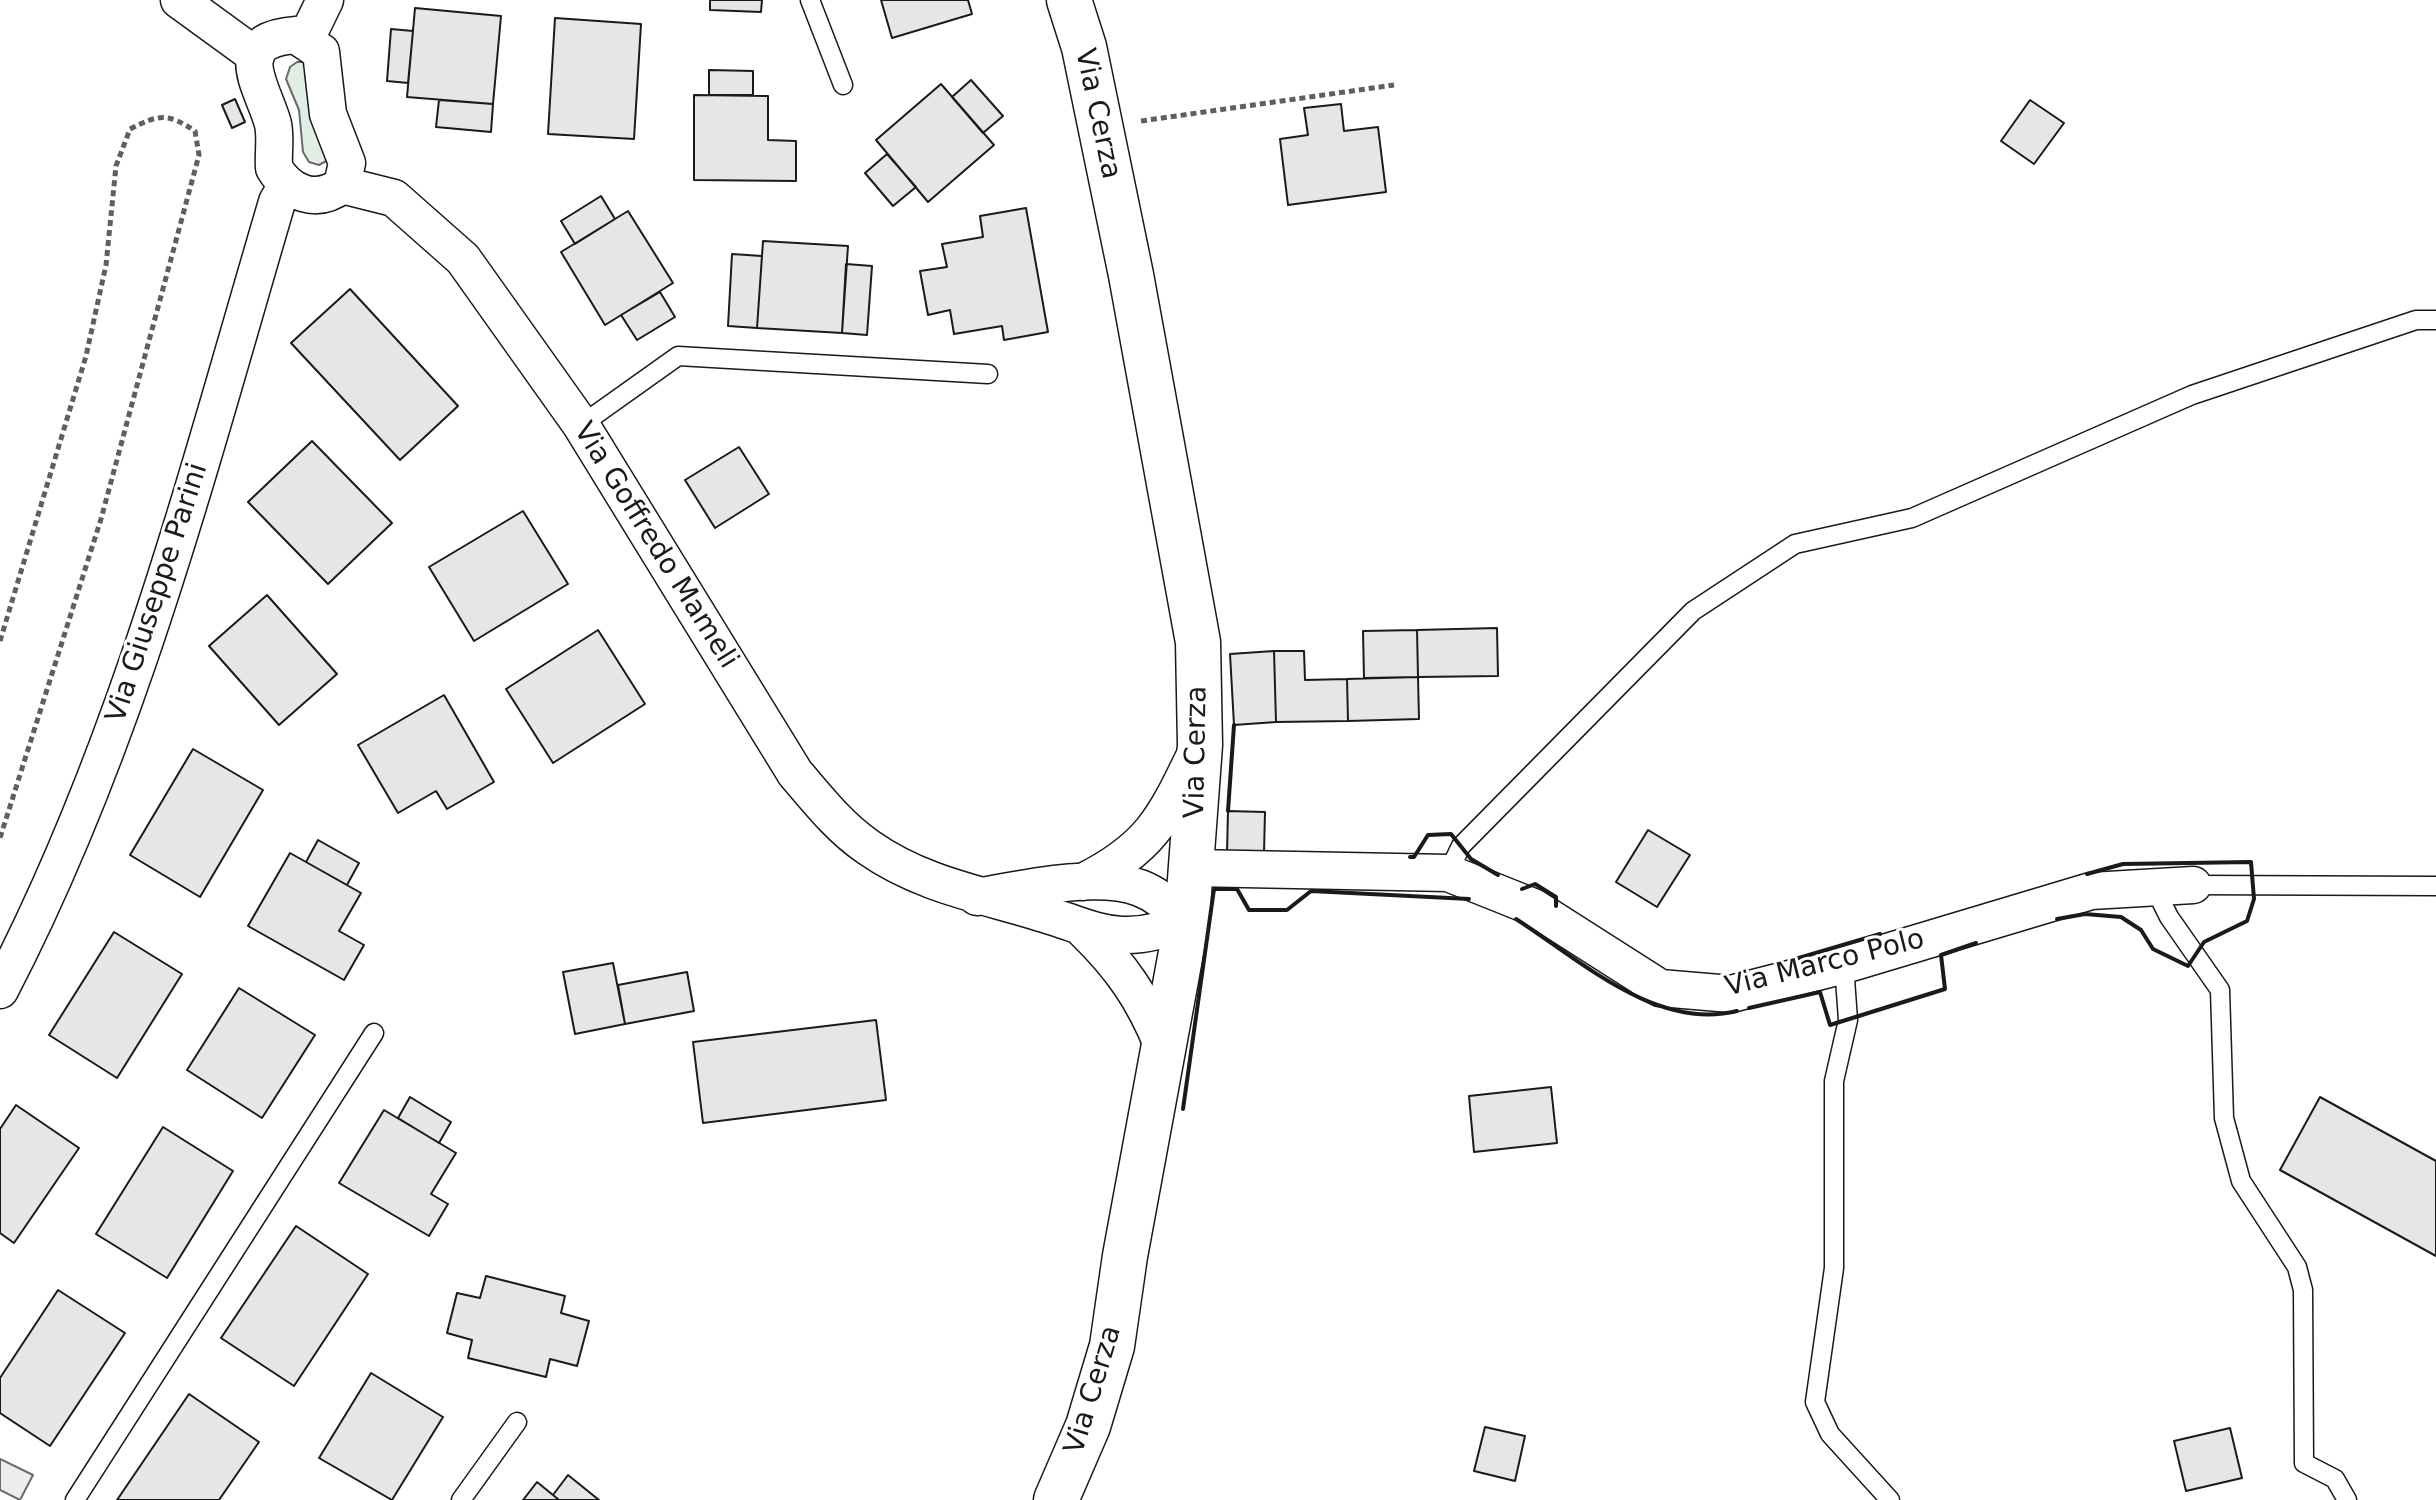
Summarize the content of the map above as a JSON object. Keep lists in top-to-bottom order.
{
  "streets": {
    "main road": ["Via Cerza"],
    "street": ["Via Goffredo Mameli", "Via Giuseppe Parini", "Via Marco Polo"]
  },
  "crossings": [
    ["Via Cerza", "Via Marco Polo"]
  ]
}
